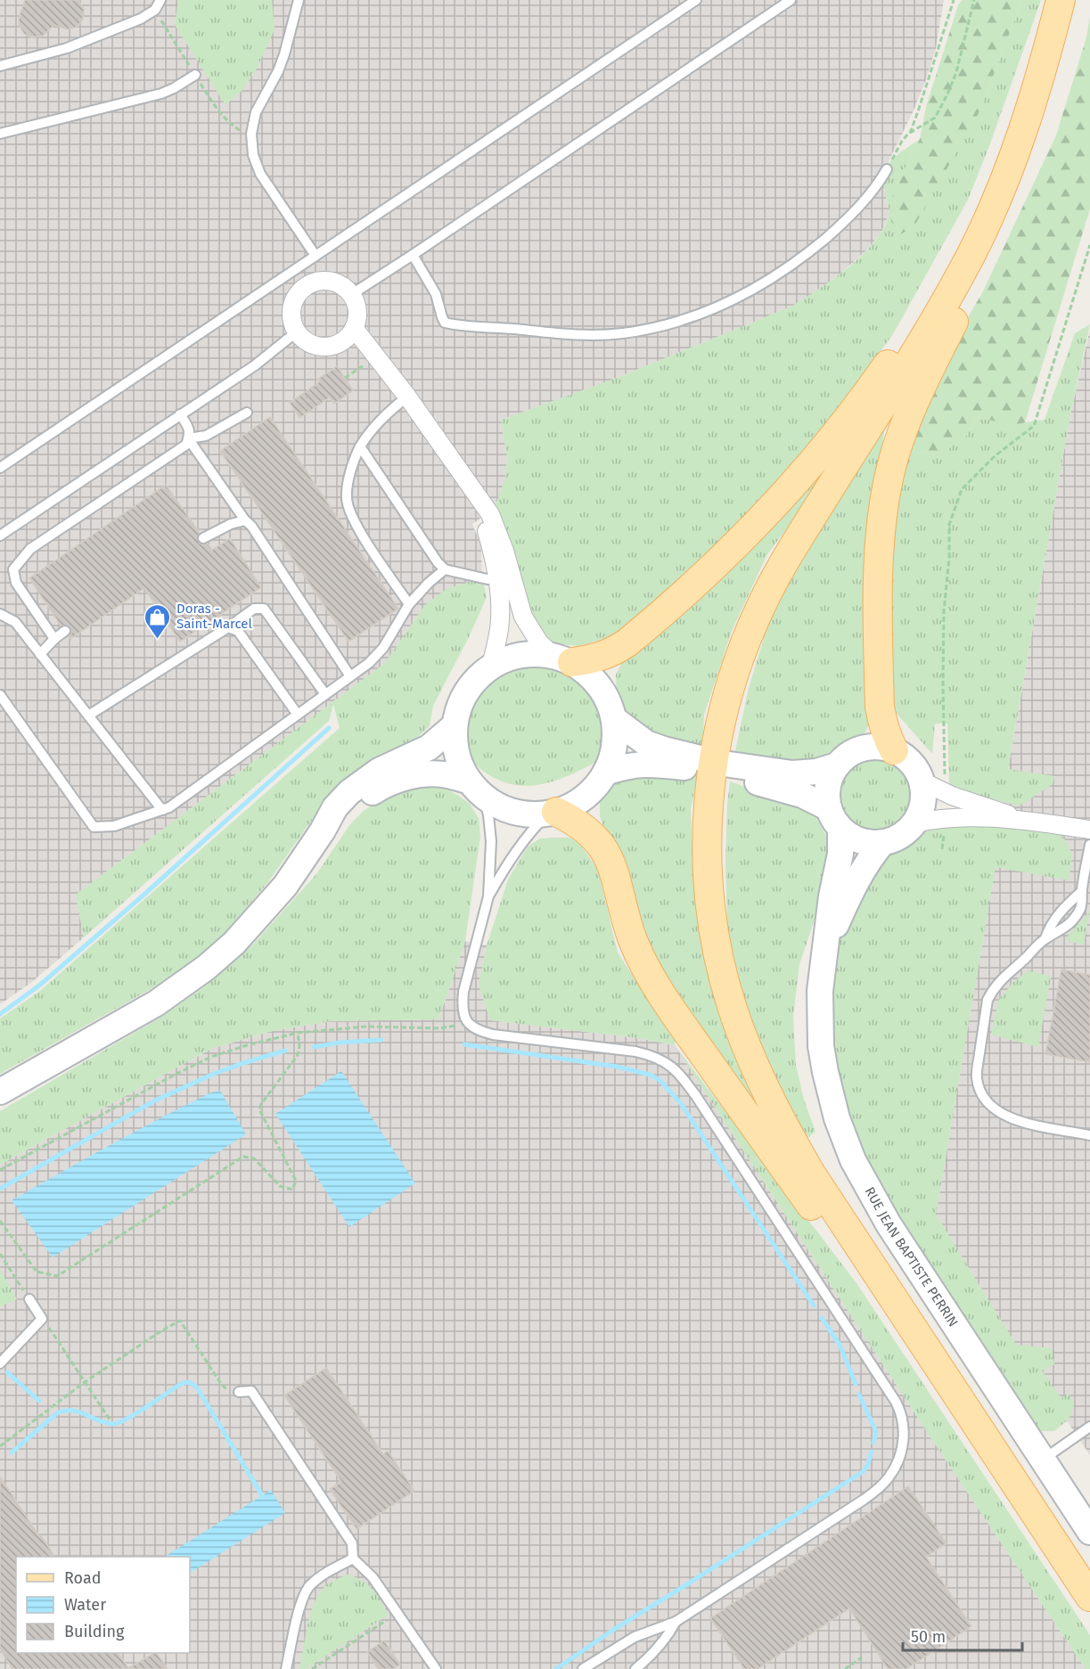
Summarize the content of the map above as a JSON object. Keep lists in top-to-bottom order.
{
  "streets": {
    "main road": ["RUE JEAN BAPTISTE PERRIN"]
  },
  "places": {
    "shop": ["Doras - Saint-Marcel"]
  },
  "legend": ["Road", "Water", "Building"],
  "scale_bar": "50 m"
}
